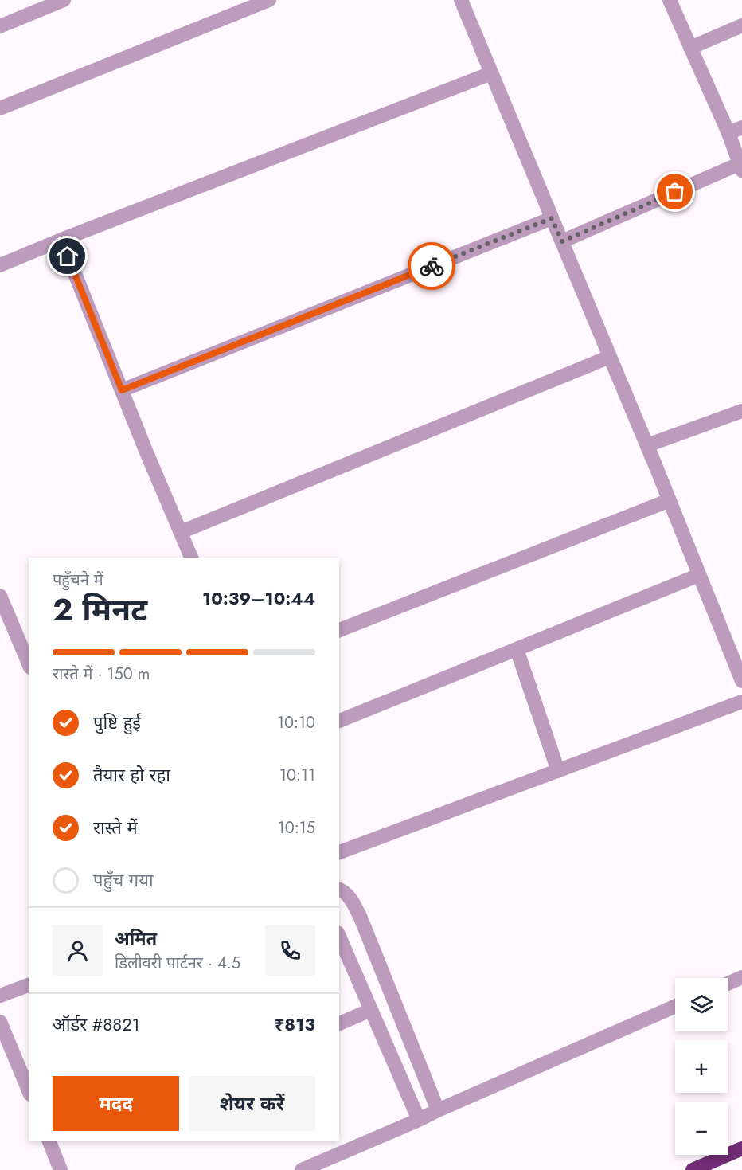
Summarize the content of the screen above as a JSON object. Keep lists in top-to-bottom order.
{
  "page": {
    "heading": ["2 मिनट", "पहुँचने में", "10:39–10:44"],
    "panel": [
      "अमित",
      "डिलीवरी पार्टनर · 4.5",
      "ऑर्डर #8821",
      "₹813"
    ],
    "bar": "रास्ते में · 150 m",
    "list": [
      ["पुष्टि हुई", "10:10"],
      ["तैयार हो रहा", "10:11"],
      ["रास्ते में", "10:15"],
      "पहुँच गया"
    ],
    "map_buttons": ["+", "−"],
    "buttons": ["मदद", "शेयर करें"]
  }
}
